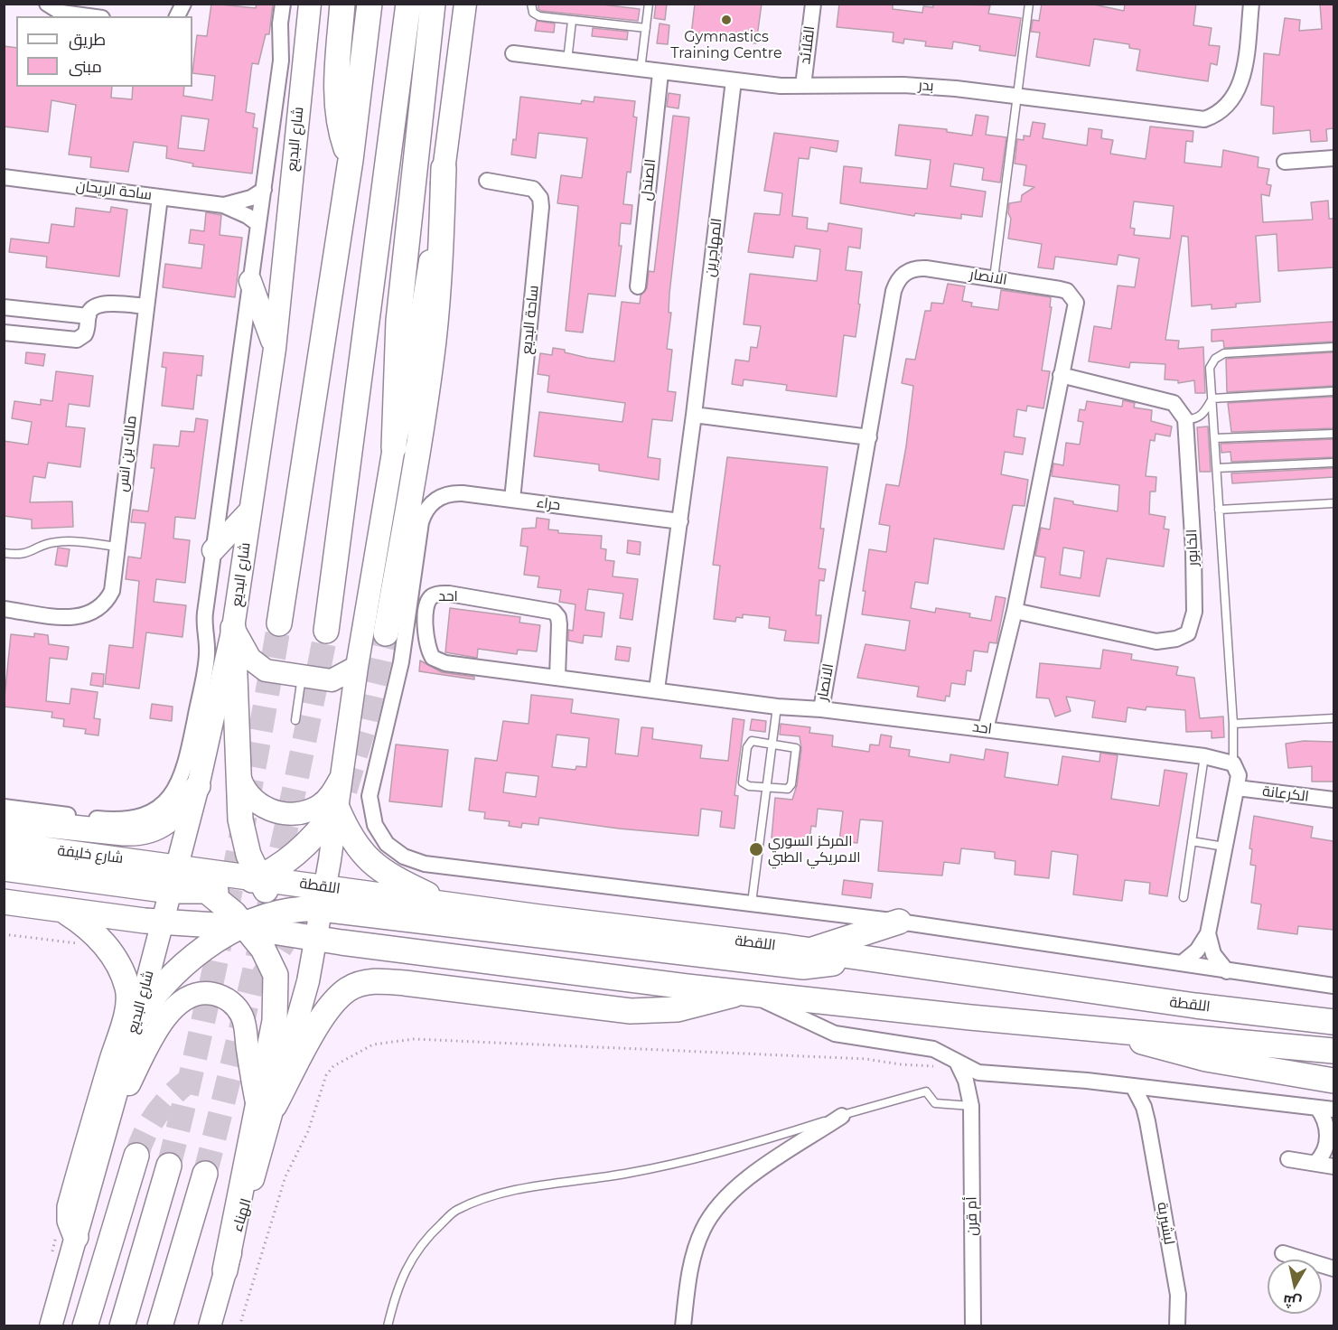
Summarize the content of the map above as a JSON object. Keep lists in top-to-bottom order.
{
  "streets": {
    "main road": ["شارع البديع", "شارع خليفة", "اللقطة"],
    "street": [
      "القلائد",
      "بدر",
      "الصندل",
      "ساحة الريحان",
      "المهاجرين",
      "الانصار",
      "ساحة البديع",
      "مالك بن انس",
      "حراء",
      "الخابور",
      "احد",
      "الكرعانة",
      "أم قرن",
      "لبشيرية"
    ]
  },
  "crossings": [
    ["القلائد", "بدر"],
    ["بدر", "الصندل"],
    ["بدر", "المهاجرين"],
    ["شارع البديع", "ساحة الريحان"],
    ["شارع البديع", "شارع خليفة"],
    ["شارع البديع", "اللقطة"],
    ["ساحة الريحان", "مالك بن انس"],
    ["المهاجرين", "حراء"],
    ["المهاجرين", "احد"],
    ["الانصار", "الخابور"],
    ["الانصار", "احد"],
    ["ساحة البديع", "حراء"],
    ["شارع خليفة", "اللقطة"],
    ["اللقطة", "أم قرن"],
    ["اللقطة", "لبشيرية"]
  ],
  "places": ["Gymnastics Training Centre", "المركز السوري الامريكي الطبي"],
  "legend": ["طريق", "مبنى"],
  "north": "bottom"
}
